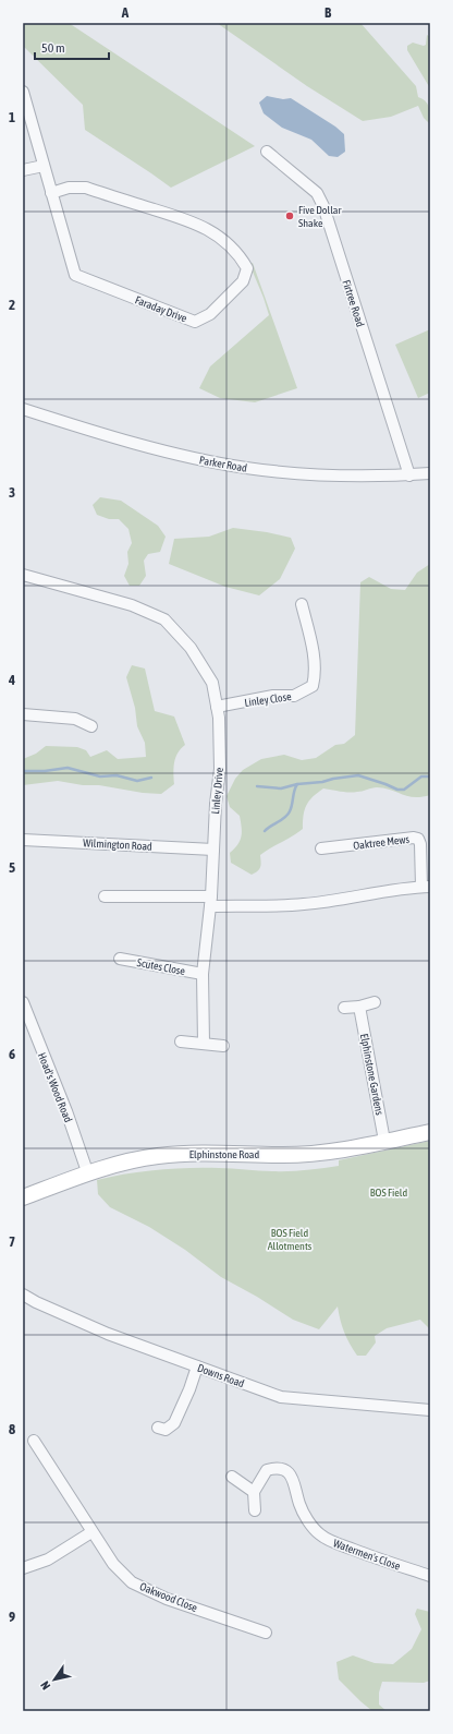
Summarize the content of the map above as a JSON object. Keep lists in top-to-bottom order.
{
  "streets": {
    "street": [
      "Firtree Road",
      "Faraday Drive",
      "Parker Road",
      "Linley Close",
      "Linley Drive",
      "Oaktree Mews",
      "Wilmington Road",
      "Scutes Close",
      "Elphinstone Gardens",
      "Hoad's Wood Road",
      "Elphinstone Road",
      "Downs Road",
      "Watermen's Close",
      "Oakwood Close"
    ]
  },
  "crossings": [
    ["Firtree Road", "Parker Road"],
    ["Linley Close", "Linley Drive"],
    ["Linley Drive", "Wilmington Road"],
    ["Elphinstone Gardens", "Elphinstone Road"],
    ["Hoad's Wood Road", "Elphinstone Road"]
  ],
  "parks": ["BOS Field", "BOS Field Allotments"],
  "places": ["Five Dollar Shake"],
  "scale_bar": "50 m",
  "north": "bottom left",
  "grid": {
    "columns": ["A", "B"],
    "rows": [
      "1",
      "2",
      "3",
      "4",
      "5",
      "6",
      "7",
      "8",
      "9"
    ]
  }
}
